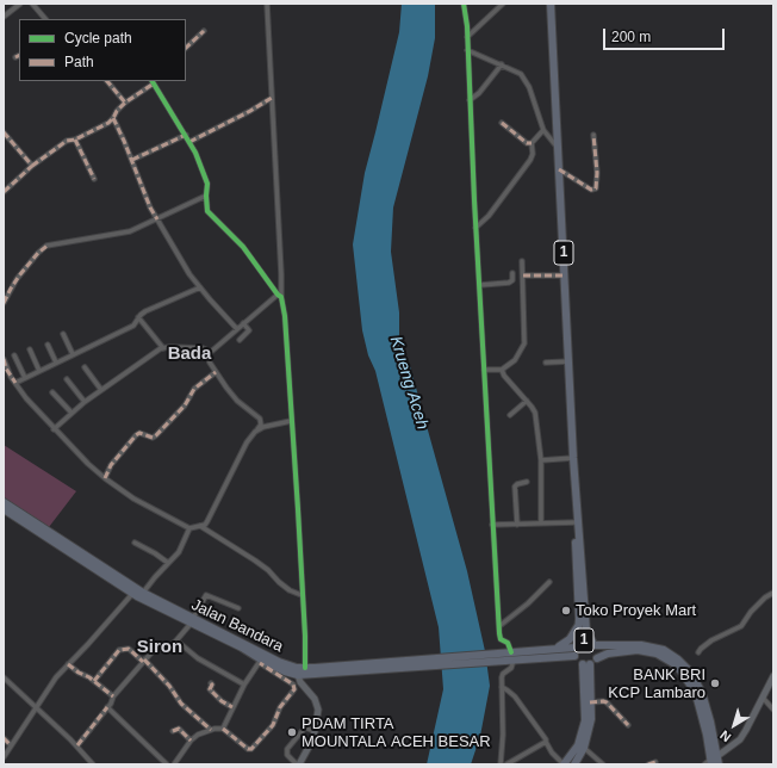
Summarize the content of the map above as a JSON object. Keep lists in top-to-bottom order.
{
  "streets": {
    "highway": ["1", "Jalan Bandara"]
  },
  "crossings": [
    ["1", "Jalan Bandara"]
  ],
  "districts": ["Bada", "Siron"],
  "water": ["Krueng Aceh"],
  "places": ["Toko Proyek Mart", "BANK BRI KCP Lambaro", "PDAM TIRTA MOUNTALA ACEH BESAR"],
  "legend": ["Cycle path", "Path"],
  "scale_bar": "200 m",
  "north": "bottom left"
}
